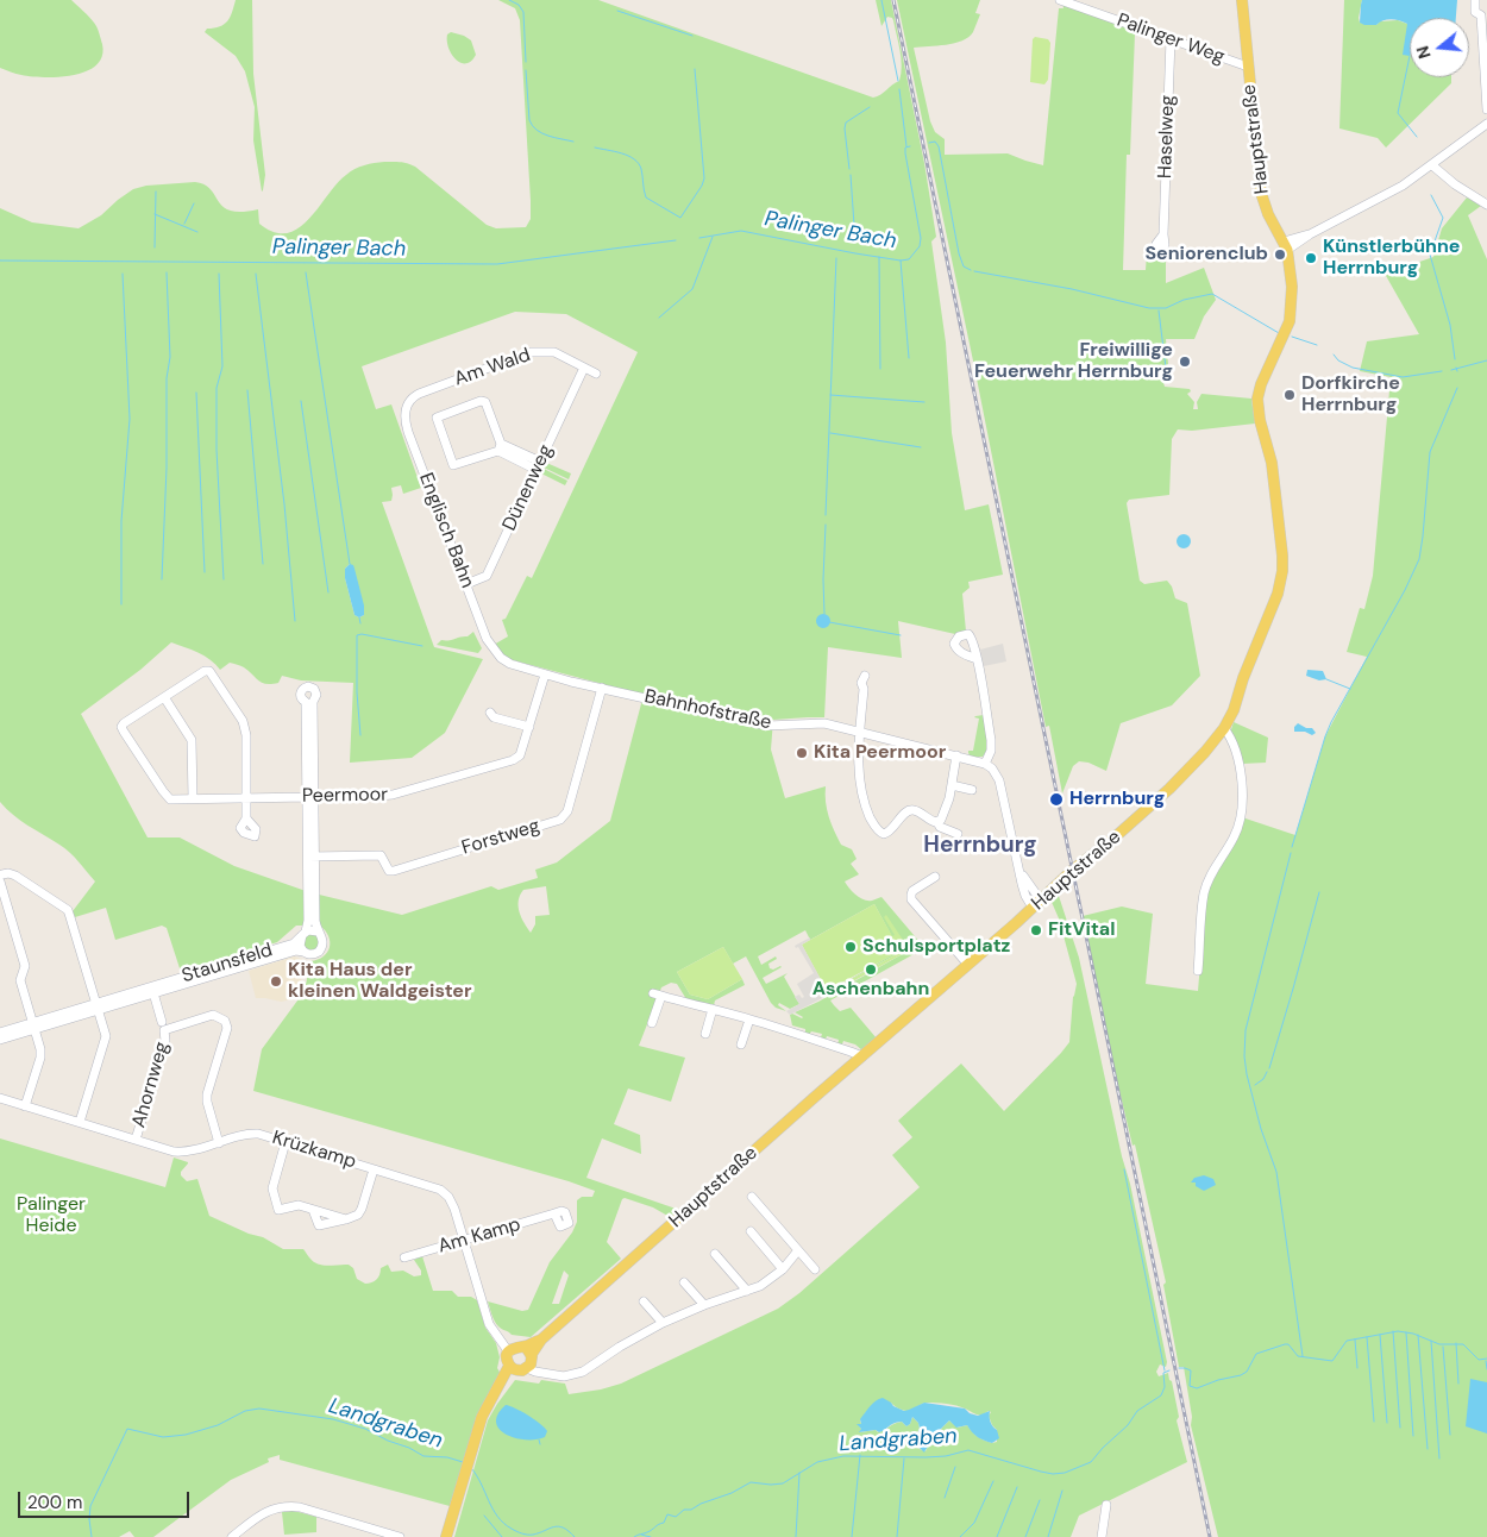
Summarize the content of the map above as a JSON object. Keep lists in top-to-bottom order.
{
  "streets": {
    "main road": ["Hauptstraße"],
    "street": [
      "Palinger Weg",
      "Haselweg",
      "Am Wald",
      "Dünenweg",
      "Englisch Bahn",
      "Bahnhofstraße",
      "Peermoor",
      "Forstweg",
      "Staunsfeld",
      "Ahornweg",
      "Krüzkamp",
      "Am Kamp"
    ]
  },
  "crossings": [
    ["Palinger Weg", "Haselweg"],
    ["Palinger Weg", "Hauptstraße"],
    ["Hauptstraße", "Krüzkamp"],
    ["Am Wald", "Dünenweg"],
    ["Am Wald", "Englisch Bahn"],
    ["Dünenweg", "Englisch Bahn"],
    ["Englisch Bahn", "Bahnhofstraße"],
    ["Bahnhofstraße", "Peermoor"],
    ["Bahnhofstraße", "Forstweg"],
    ["Staunsfeld", "Ahornweg"],
    ["Ahornweg", "Krüzkamp"],
    ["Krüzkamp", "Am Kamp"]
  ],
  "districts": ["Herrnburg"],
  "water": ["Palinger Bach", "Landgraben"],
  "parks": ["Palinger Heide"],
  "places": [
    "Seniorenclub",
    "Künstlerbühne Herrnburg",
    "Freiwillige Feuerwehr Herrnburg",
    "Dorfkirche Herrnburg",
    "Kita Peermoor",
    "Herrnburg",
    "FitVital",
    "Schulsportplatz",
    "Aschenbahn",
    "Kita Haus der kleinen Waldgeister"
  ],
  "scale_bar": "200 m",
  "north": "left"
}
